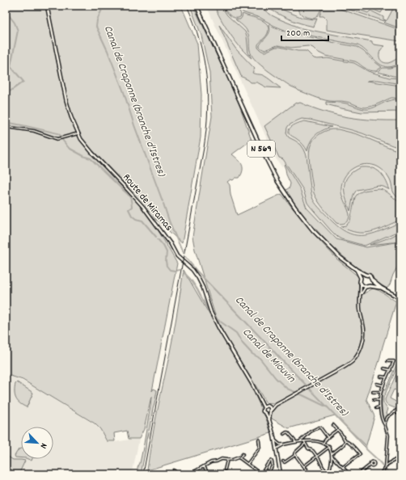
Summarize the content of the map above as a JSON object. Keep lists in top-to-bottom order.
{
  "streets": {
    "main road": ["N 569", "Route de Miramas"]
  },
  "water": ["Canal de Craponne (branche d'Istres)", "Canal de Miouvin"],
  "scale_bar": "200 m",
  "north": "bottom right"
}
